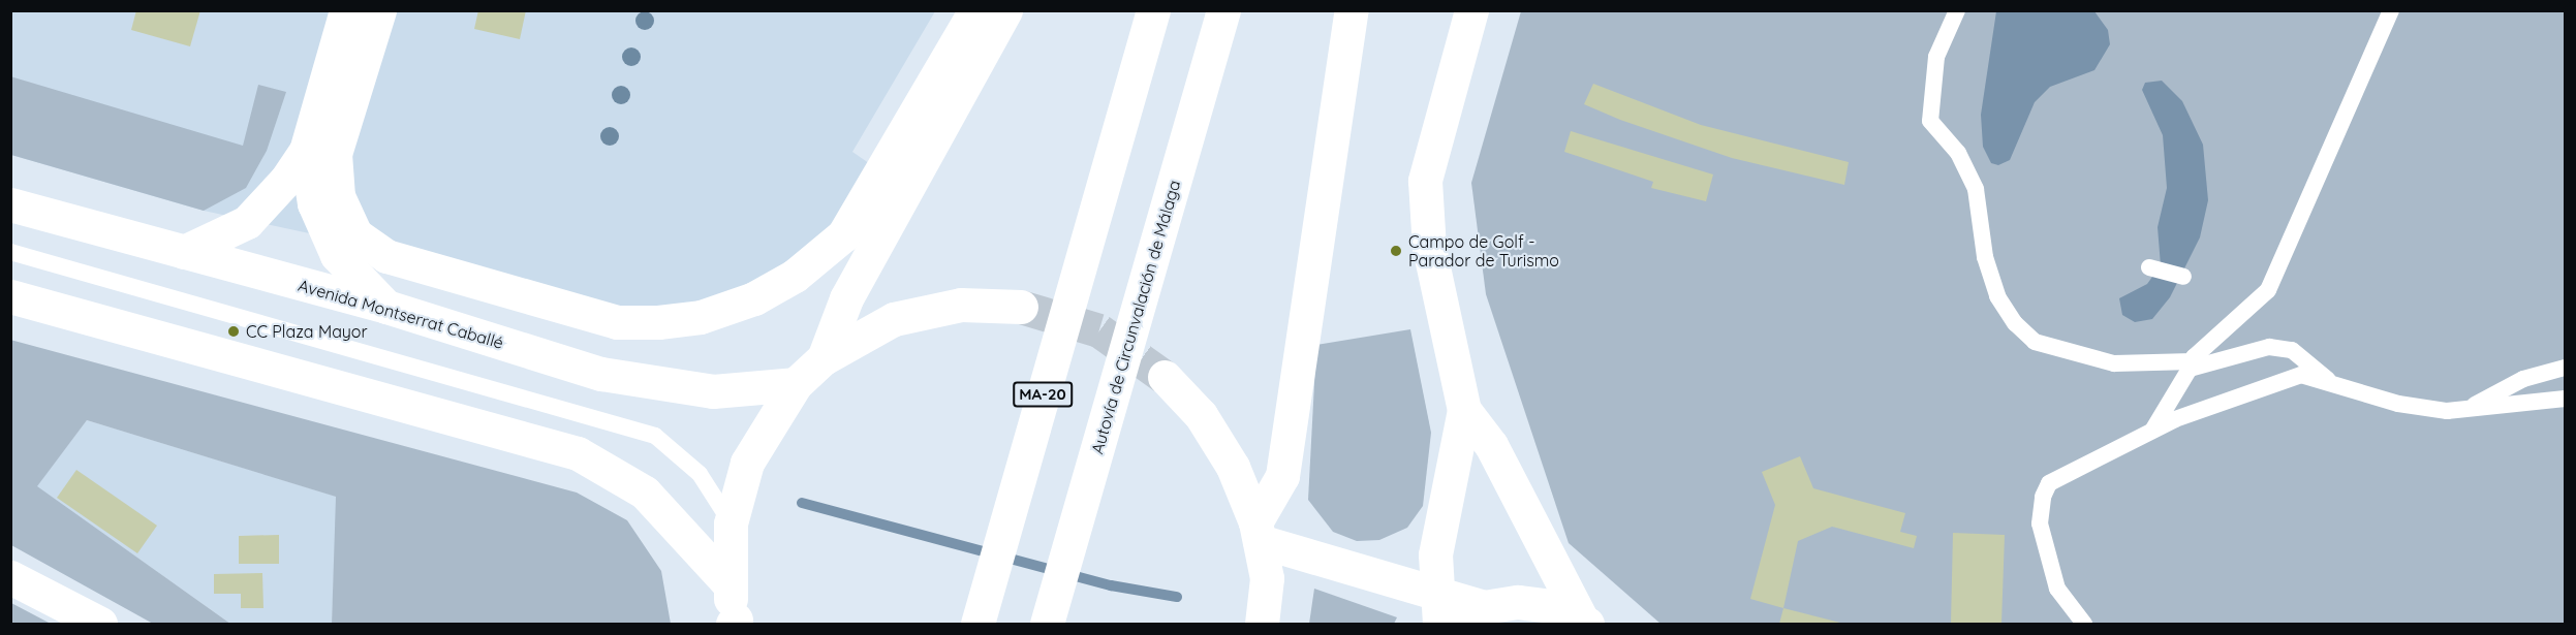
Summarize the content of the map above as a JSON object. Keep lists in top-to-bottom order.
{
  "streets": {
    "main road": ["Avenida Montserrat Caballé", "Autovía de Circunvalación de Málaga", "MA-20"]
  },
  "places": ["Campo de Golf - Parador de Turismo", "CC Plaza Mayor"]
}
